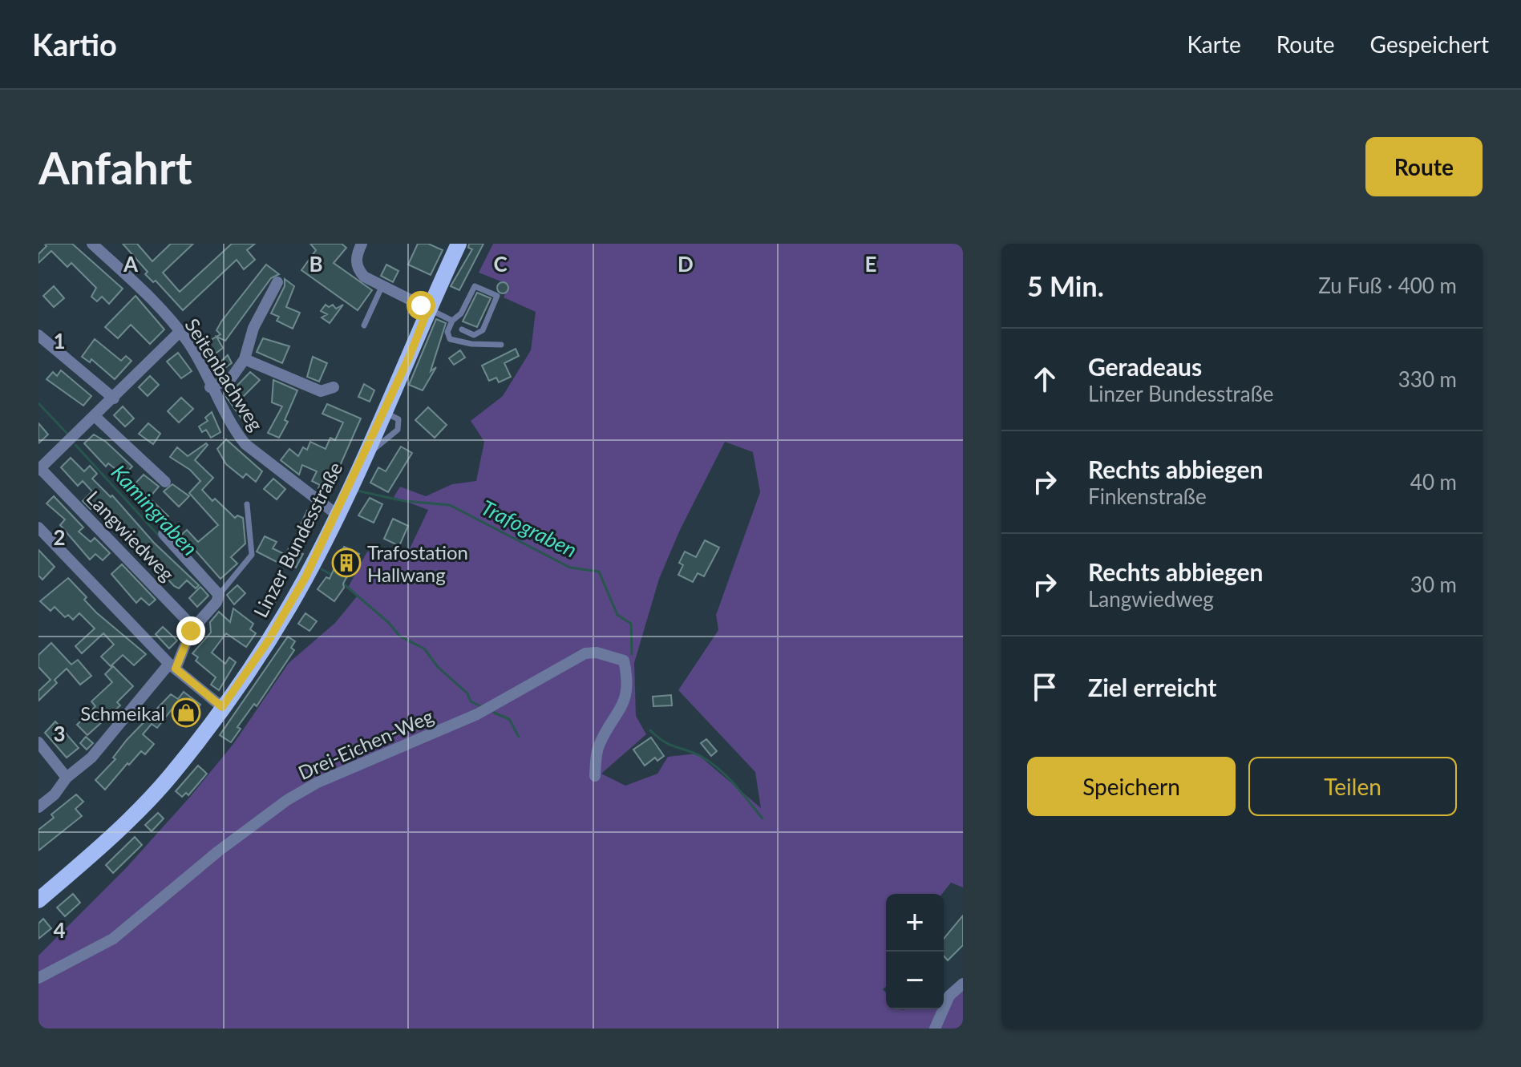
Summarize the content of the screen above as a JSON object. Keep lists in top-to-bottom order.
{
  "streets": {
    "main road": ["Linzer Bundesstraße"],
    "street": ["Seitenbachweg", "Langwiedweg", "Drei-Eichen-Weg"]
  },
  "crossings": [
    ["Seitenbachweg", "Linzer Bundesstraße"]
  ],
  "water": ["Kamingraben", "Trafograben"],
  "places": {
    "building": ["Trafostation Hallwang"],
    "shop": ["Schmeikal"]
  },
  "page": {
    "header": "Kartio",
    "nav": ["Karte", "Route", "Gespeichert"],
    "buttons": [
      "Route",
      ["Speichern", "Teilen"]
    ],
    "title": "Anfahrt",
    "heading": ["5 Min.", "Zu Fuß · 400 m"],
    "list": [
      ["Geradeaus", "Linzer Bundesstraße", "330 m"],
      ["Rechts abbiegen", "Finkenstraße", "40 m"],
      ["Rechts abbiegen", "Langwiedweg", "30 m"],
      "Ziel erreicht"
    ],
    "map_buttons": ["+", "−"]
  },
  "grid": {
    "columns": [
      "A",
      "B",
      "C",
      "D",
      "E"
    ],
    "rows": [
      "1",
      "2",
      "3",
      "4"
    ]
  }
}
